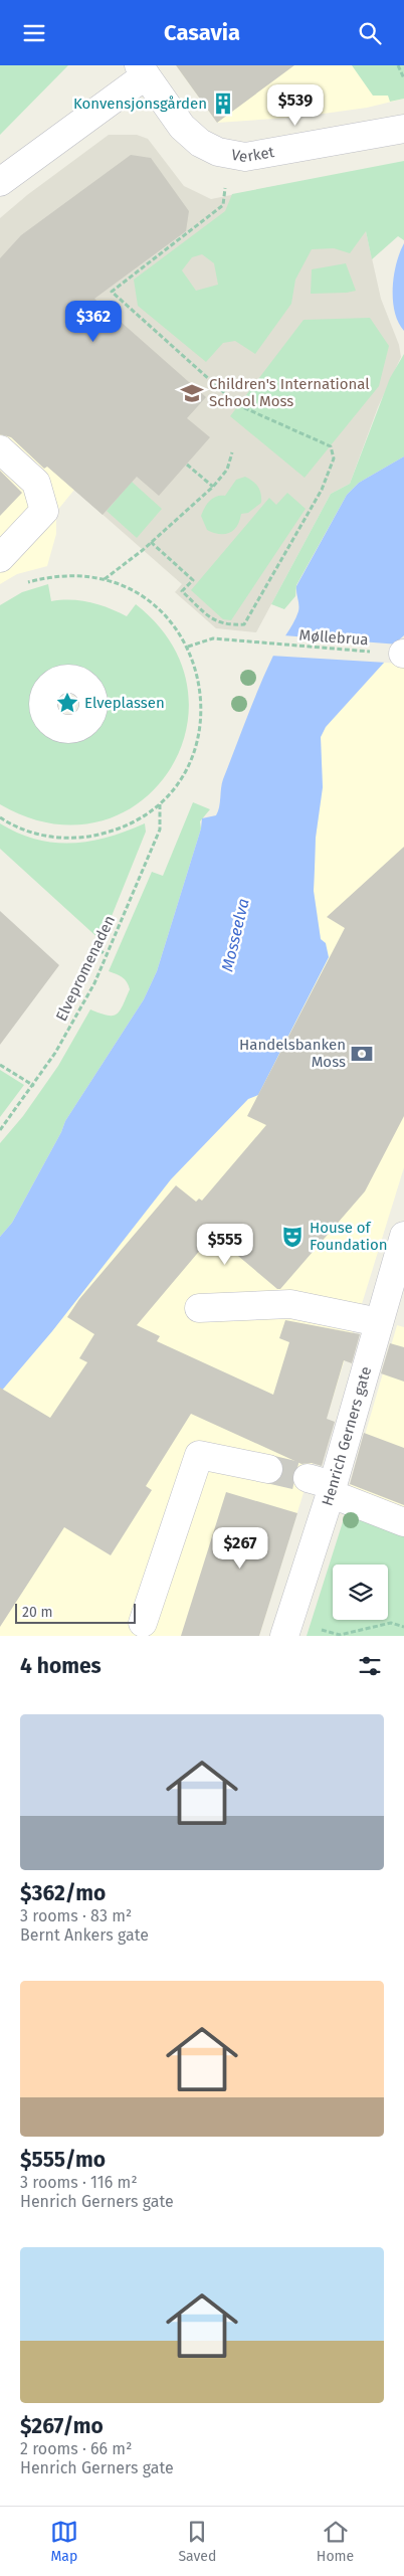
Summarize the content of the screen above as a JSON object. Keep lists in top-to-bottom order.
{
  "streets": {
    "street": ["Verket", "Henrich Gerners gate"],
    "path": ["Møllebrua", "Elvepromenaden"]
  },
  "water": ["Mosseelva"],
  "places": {
    "building": ["Konvensjonsgården"],
    "school or university": ["Children's International School Moss"],
    "place": ["Elveplassen"],
    "bank": ["Handelsbanken Moss"],
    "theatre": ["House of Foundation"]
  },
  "scale_bar": "20 m",
  "page": {
    "header": "Casavia",
    "price": [
      "$539",
      "$362",
      "$555",
      "$267"
    ],
    "scale": "20 m",
    "heading": "4 homes",
    "list": [
      {
        "name": "$362/mo",
        "note": "3 rooms · 83 m² · Bernt Ankers gate"
      },
      {
        "name": "$555/mo",
        "note": "3 rooms · 116 m² · Henrich Gerners gate"
      },
      {
        "name": "$267/mo",
        "note": "2 rooms · 66 m² · Henrich Gerners gate"
      }
    ],
    "tabs": ["Map", "Saved", "Home"]
  }
}
